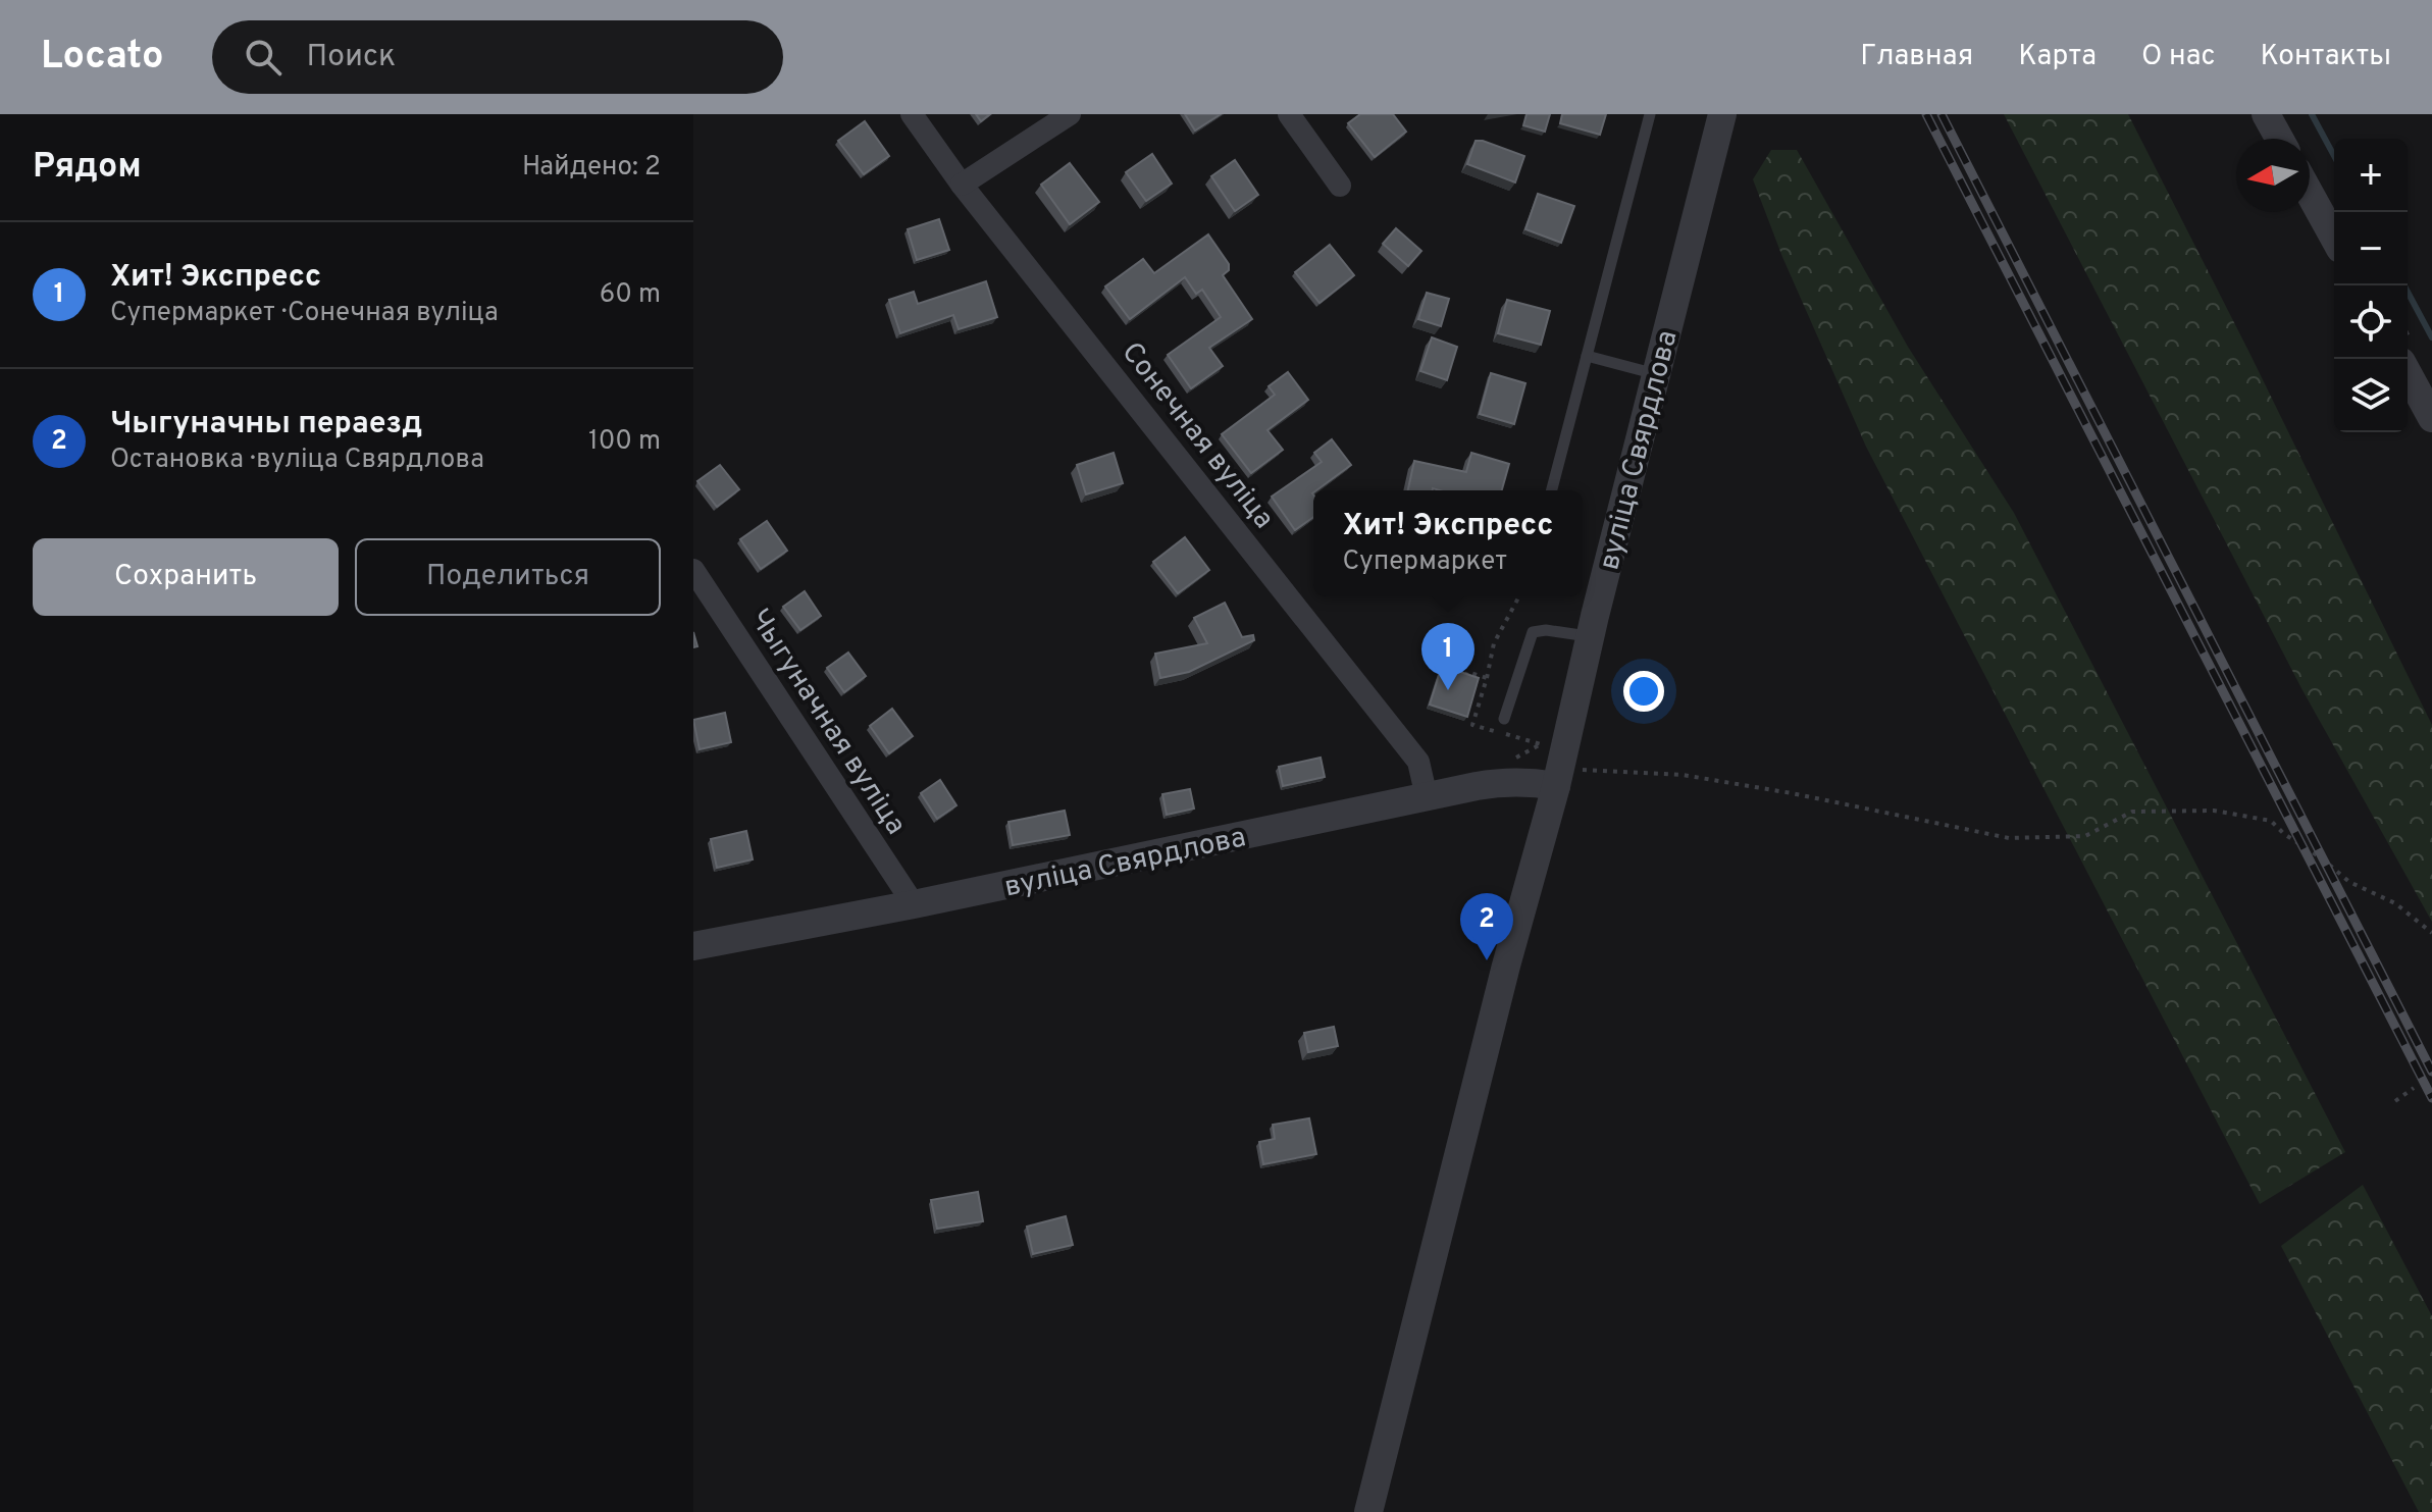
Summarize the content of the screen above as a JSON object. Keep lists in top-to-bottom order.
{
  "streets": {
    "street": ["Сонечная вуліца", "вуліца Свярдлова", "Чыгуначная вуліца"]
  },
  "crossings": [
    ["Сонечная вуліца", "вуліца Свярдлова"],
    ["вуліца Свярдлова", "Чыгуначная вуліца"]
  ],
  "north": "left",
  "page": {
    "header": "Locato",
    "search": "Поиск",
    "nav": [
      "Главная",
      "Карта",
      "О нас",
      "Контакты"
    ],
    "heading": ["Рядом", "Найдено: 2"],
    "map_buttons": ["+", "−"],
    "list": [
      {
        "mark": "1",
        "name": "Хит! Экспресс",
        "note": "Супермаркет · Сонечная вуліца",
        "value": "60 m"
      },
      {
        "mark": "2",
        "name": "Чыгуначны пераезд",
        "note": "Остановка · вуліца Свярдлова",
        "value": "100 m"
      }
    ],
    "popup": ["Хит! Экспресс", "Супермаркет"],
    "buttons": ["Сохранить", "Поделиться"],
    "pins": ["1", "2"]
  }
}
